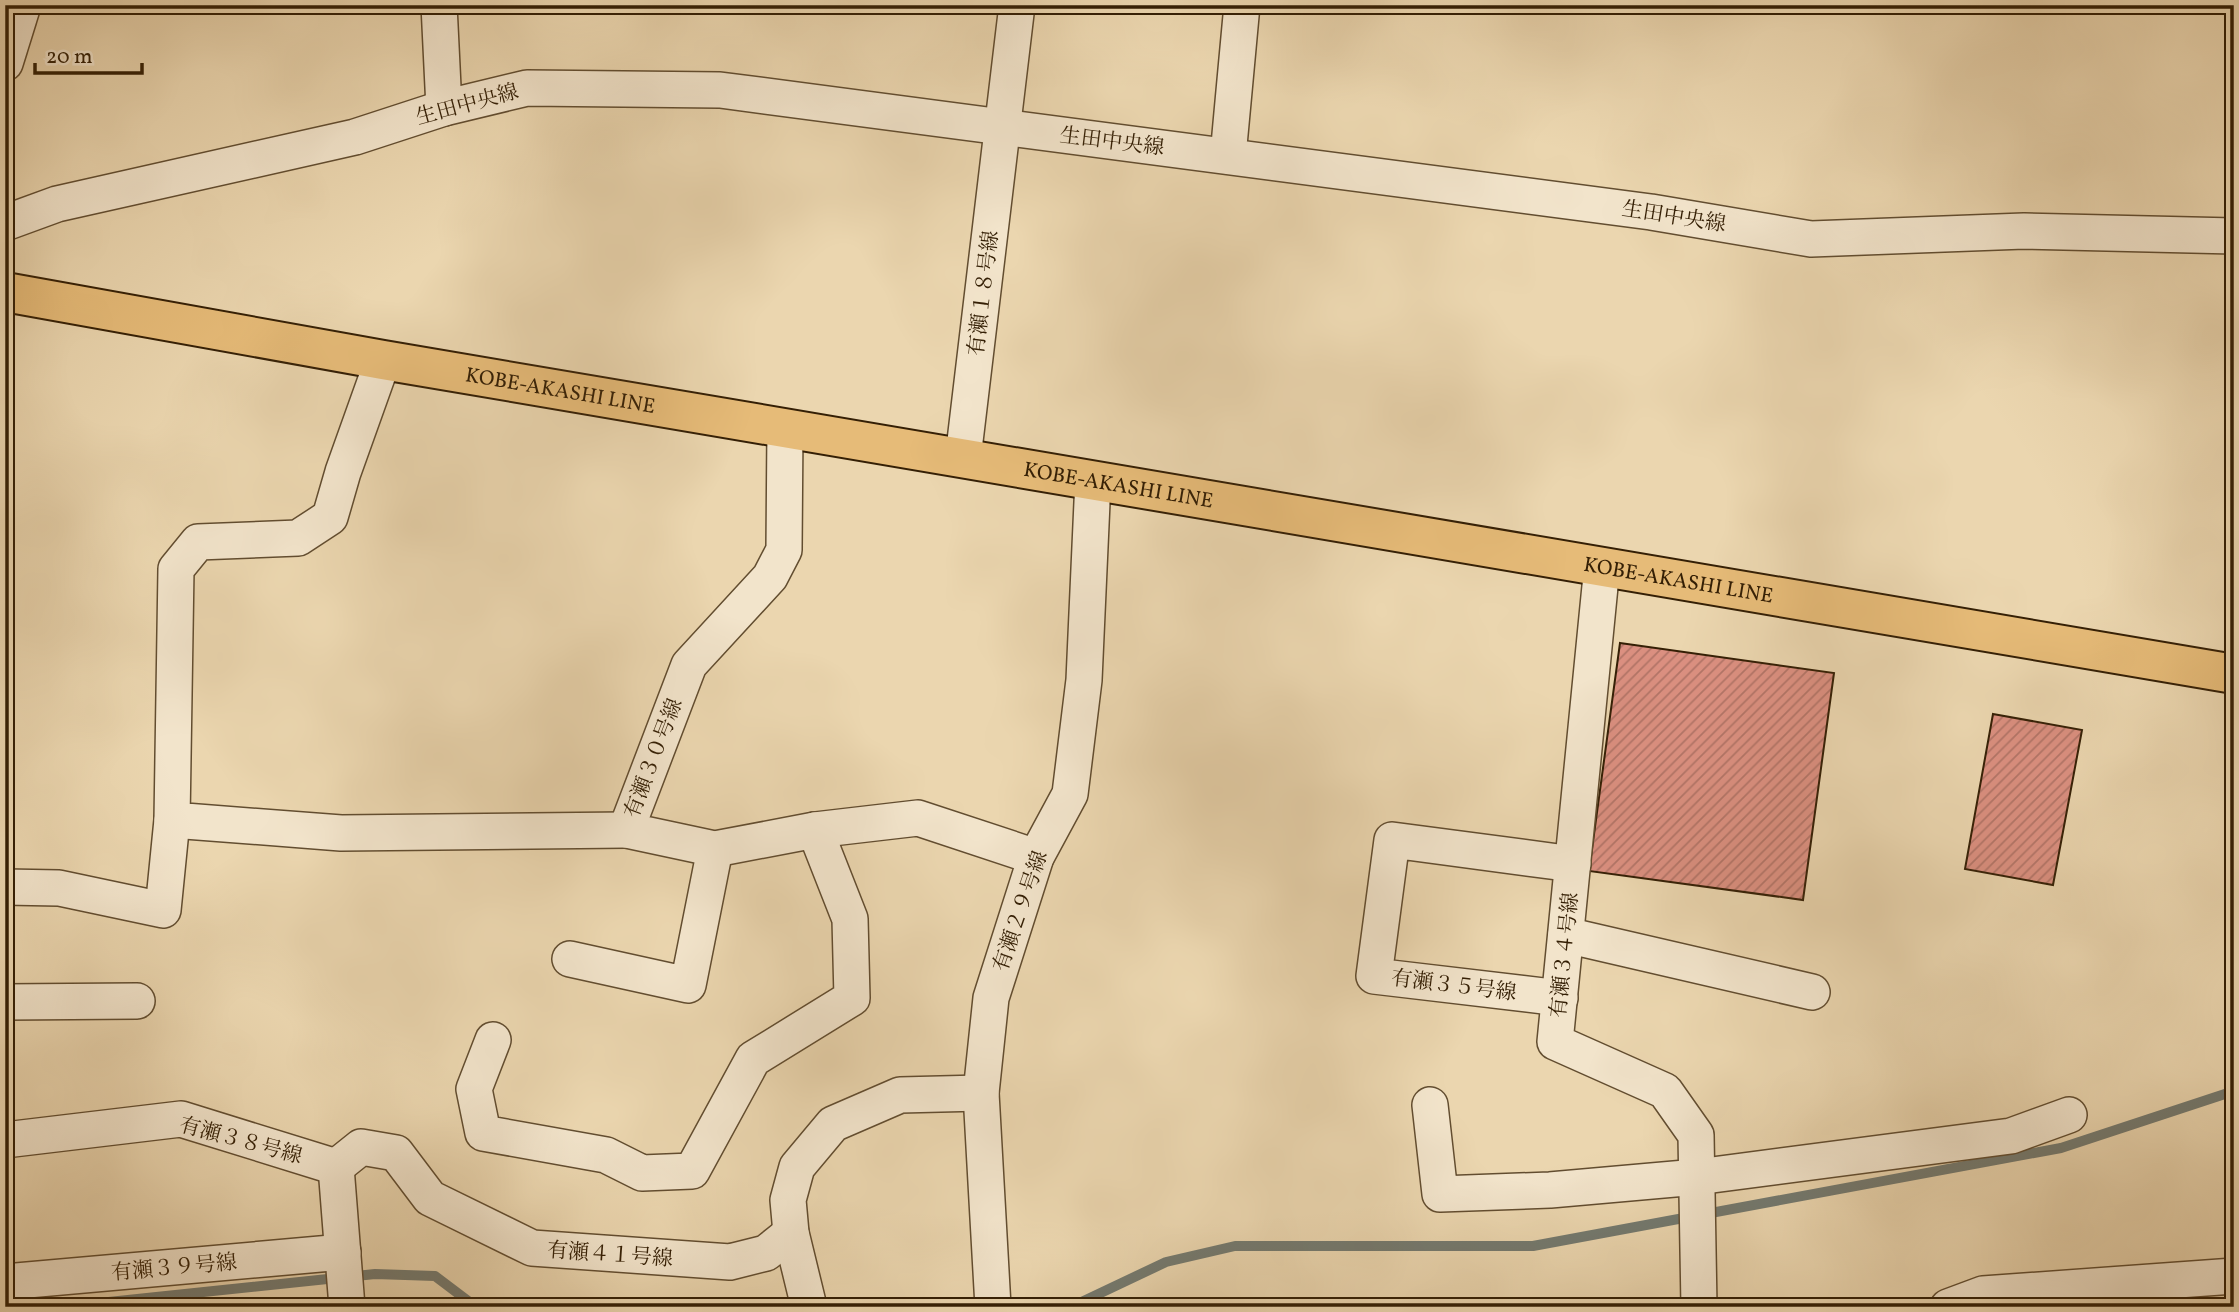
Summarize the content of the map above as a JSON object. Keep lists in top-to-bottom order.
{
  "streets": {
    "main road": ["KOBE-AKASHI LINE"],
    "street": [
      "生田中央線",
      "有瀬１８号線",
      "有瀬３０号線",
      "有瀬２９号線",
      "有瀬３４号線",
      "有瀬３５号線",
      "有瀬３８号線",
      "有瀬４１号線",
      "有瀬３９号線"
    ]
  },
  "crossings": [
    ["生田中央線", "有瀬１８号線"],
    ["有瀬１８号線", "KOBE-AKASHI LINE"],
    ["KOBE-AKASHI LINE", "有瀬３０号線"],
    ["KOBE-AKASHI LINE", "有瀬２９号線"],
    ["KOBE-AKASHI LINE", "有瀬３４号線"],
    ["有瀬３０号線", "有瀬２９号線"],
    ["有瀬３４号線", "有瀬３５号線"],
    ["有瀬３８号線", "有瀬４１号線"]
  ],
  "scale_bar": "20 m"
}
